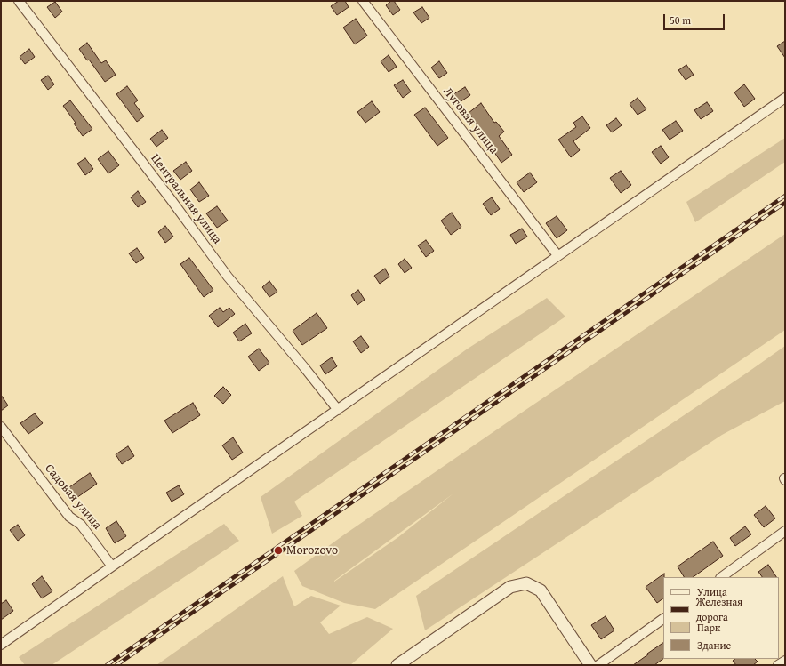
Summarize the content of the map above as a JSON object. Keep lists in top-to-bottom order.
{
  "streets": {
    "street": ["Луговая улица", "Центральная улица", "Садовая улица"]
  },
  "places": ["Morozovo"],
  "legend": [
    "Улица",
    "Железная дорога",
    "Парк",
    "Здание"
  ],
  "scale_bar": "50 m"
}
